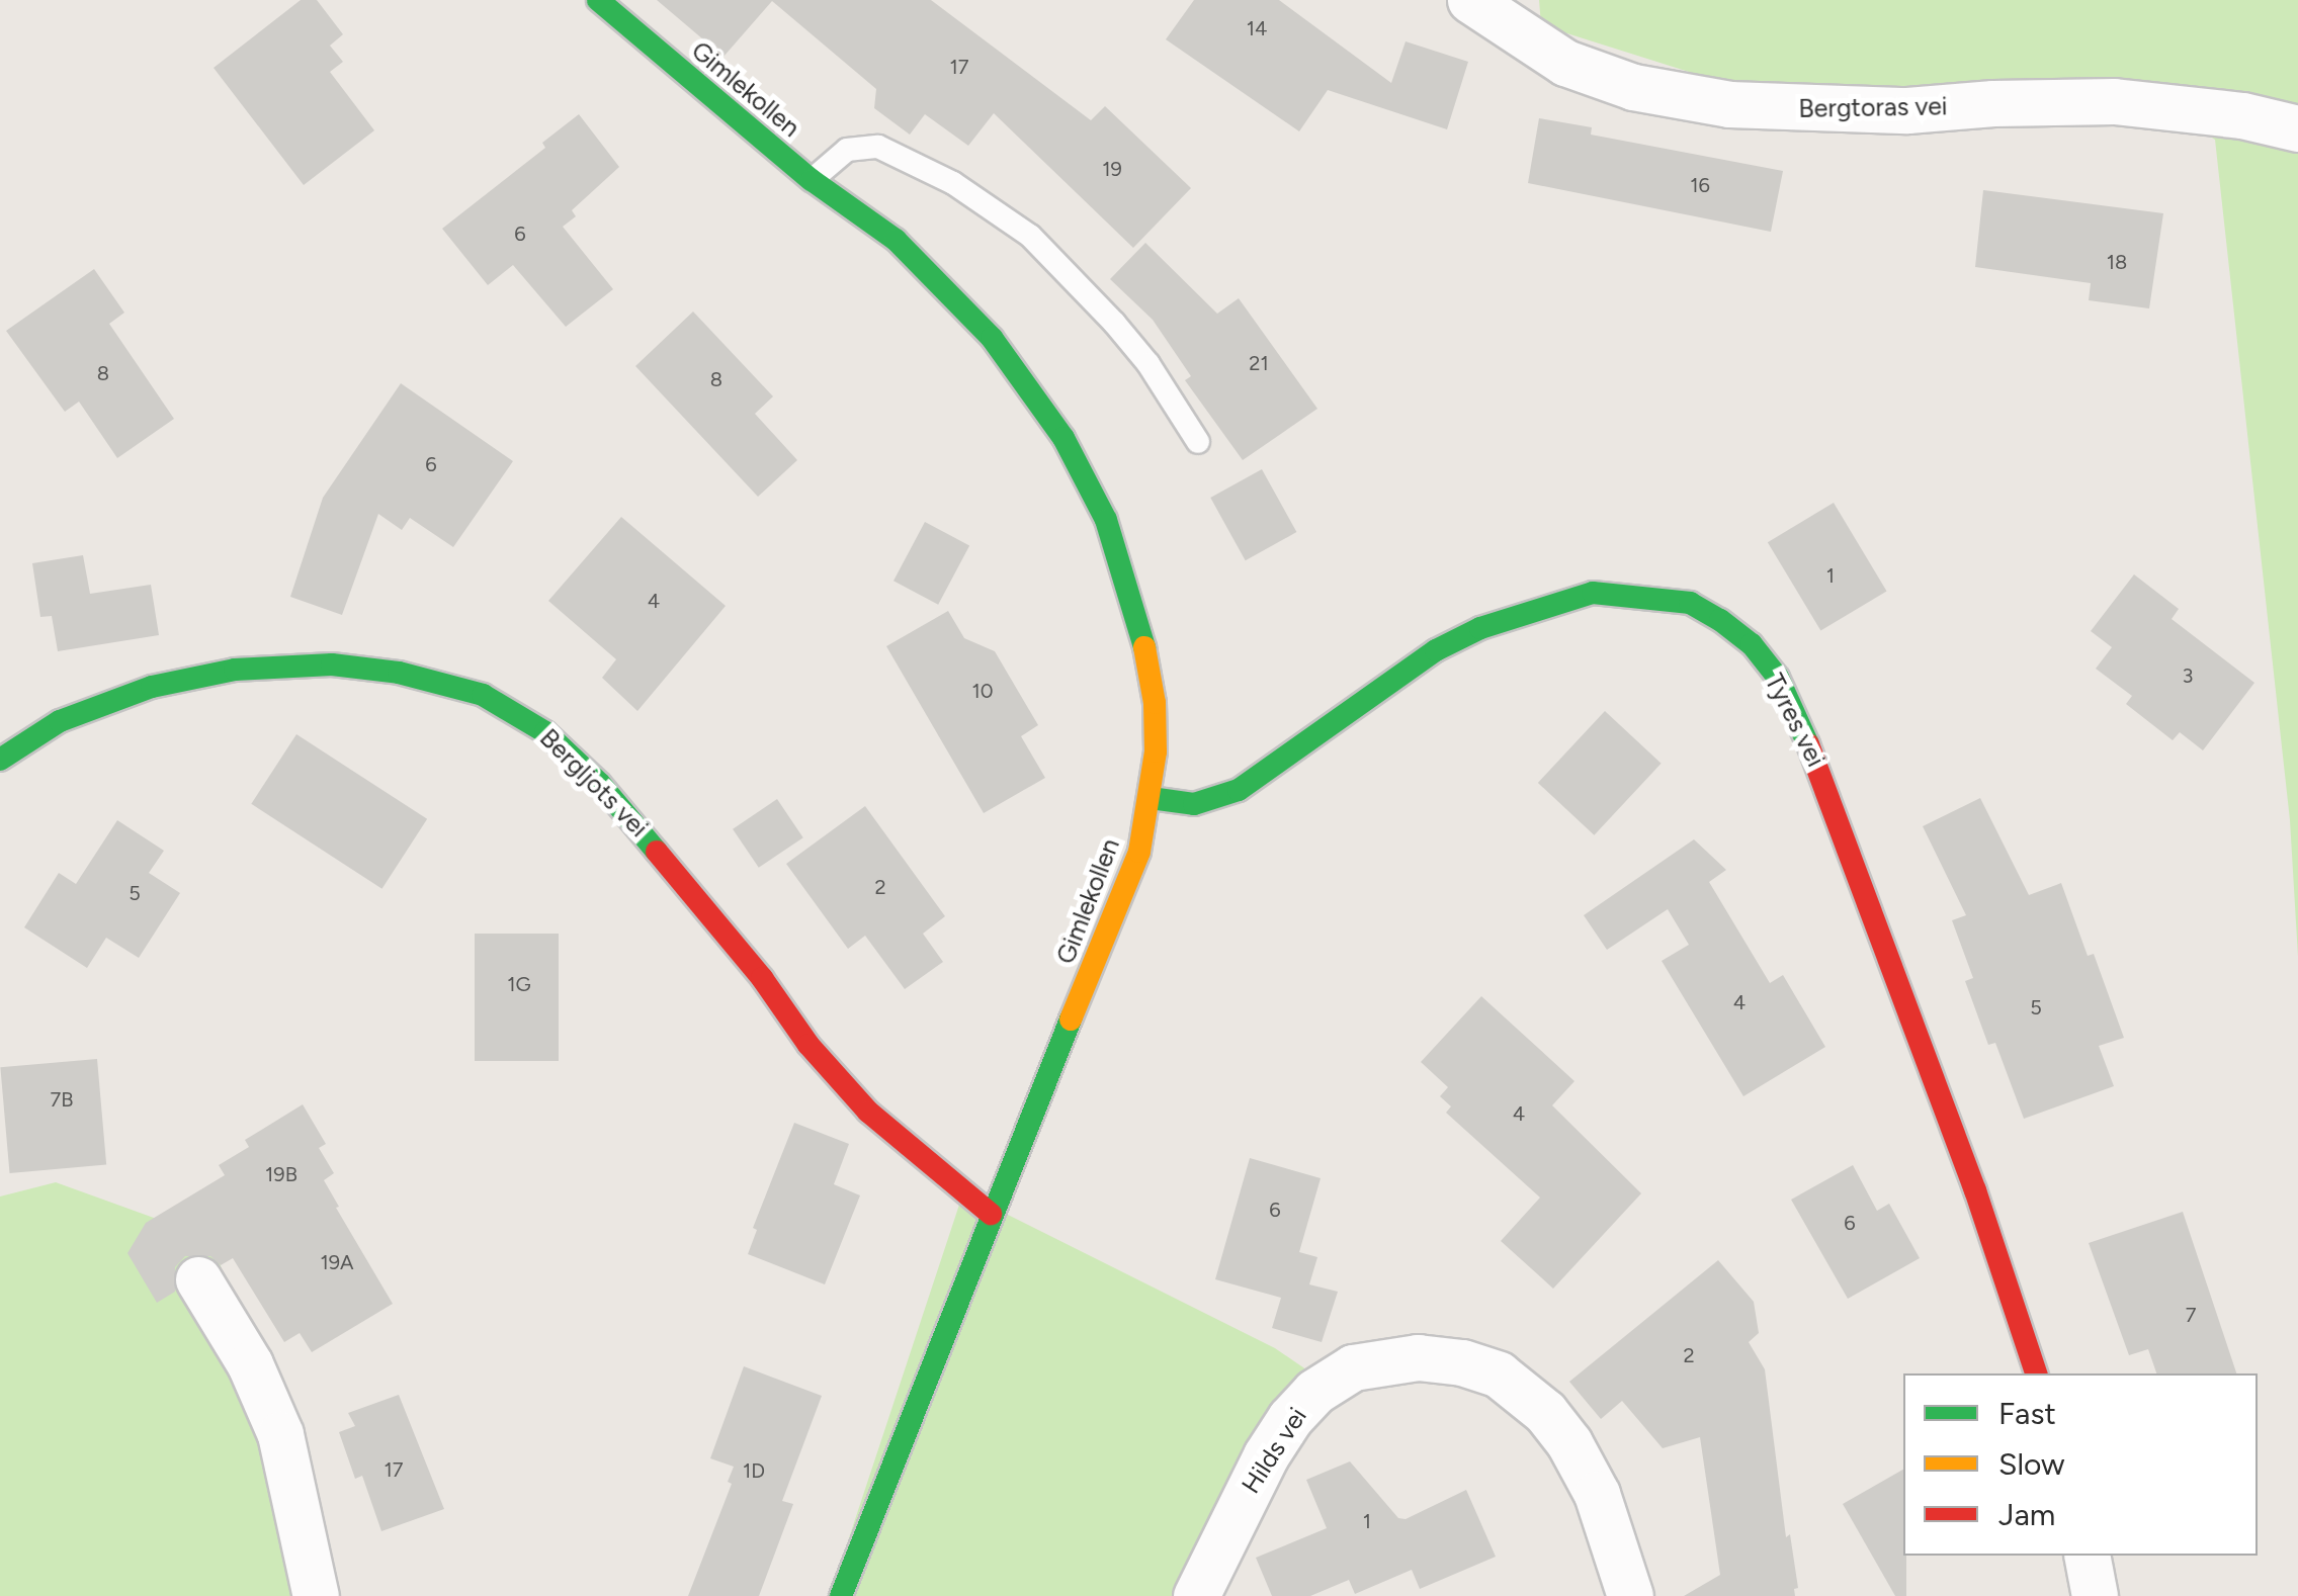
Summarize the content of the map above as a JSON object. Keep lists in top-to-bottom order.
{
  "streets": {
    "street": [
      "Gimlekollen",
      "Bergtoras vei",
      "Tyres vei",
      "Bergljots vei",
      "Hilds vei"
    ]
  },
  "crossings": [
    ["Gimlekollen", "Tyres vei"],
    ["Gimlekollen", "Bergljots vei"]
  ],
  "house_numbers": [
    "14",
    "17",
    "19",
    "16",
    "6",
    "18",
    "21",
    "8",
    "8",
    "6",
    "1",
    "4",
    "3",
    "10",
    "2",
    "5",
    "1G",
    "4",
    "5",
    "7B",
    "4",
    "19B",
    "6",
    "6",
    "19A",
    "7",
    "2",
    "17",
    "1D",
    "1"
  ],
  "legend": ["Fast", "Slow", "Jam"]
}
